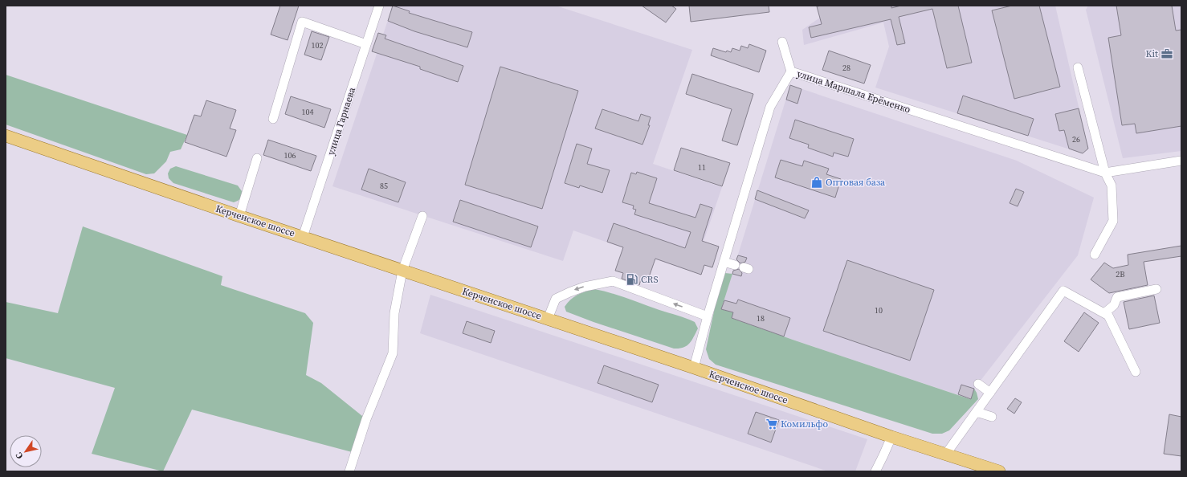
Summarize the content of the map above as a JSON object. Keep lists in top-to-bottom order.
{
  "streets": {
    "main road": ["Керченское шоссе"],
    "street": ["улица Маршала Ерёменко", "улица Гарнаева"]
  },
  "crossings": [
    ["улица Маршала Ерёменко", "Керченское шоссе"],
    ["улица Гарнаева", "Керченское шоссе"]
  ],
  "places": {
    "office": ["Kit"],
    "shop": ["Оптовая база"],
    "fuel station": ["CRS"],
    "supermarket": ["Комильфо"]
  },
  "house_numbers": [
    "102",
    "28",
    "104",
    "26",
    "106",
    "11",
    "85",
    "2В",
    "10",
    "18"
  ],
  "north": "bottom left"
}
